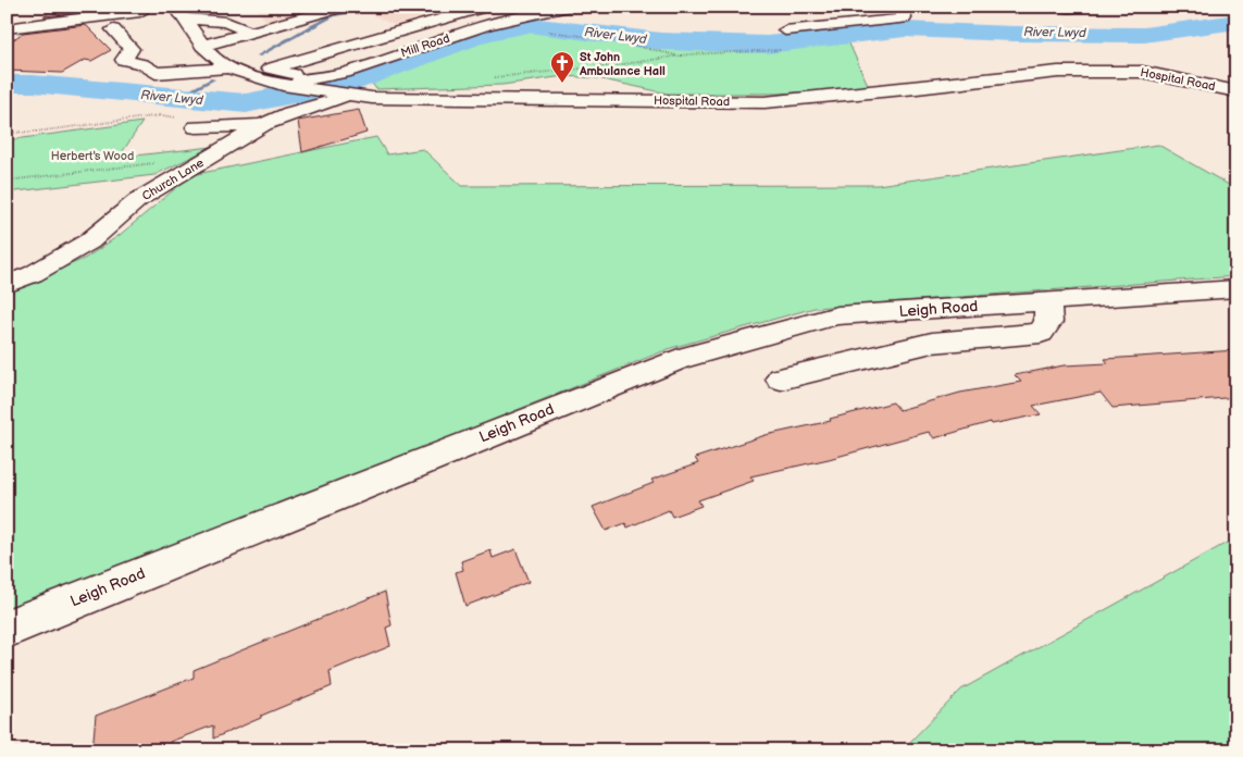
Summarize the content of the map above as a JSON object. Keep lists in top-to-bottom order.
{
  "streets": {
    "street": [
      "Mill Road",
      "Hospital Road",
      "Church Lane",
      "Leigh Road"
    ]
  },
  "crossings": [
    ["Mill Road", "Hospital Road"],
    ["Hospital Road", "Church Lane"]
  ],
  "water": ["River Lwyd"],
  "parks": ["Herbert's Wood"],
  "places": {
    "church": ["St John Ambulance Hall"]
  }
}
